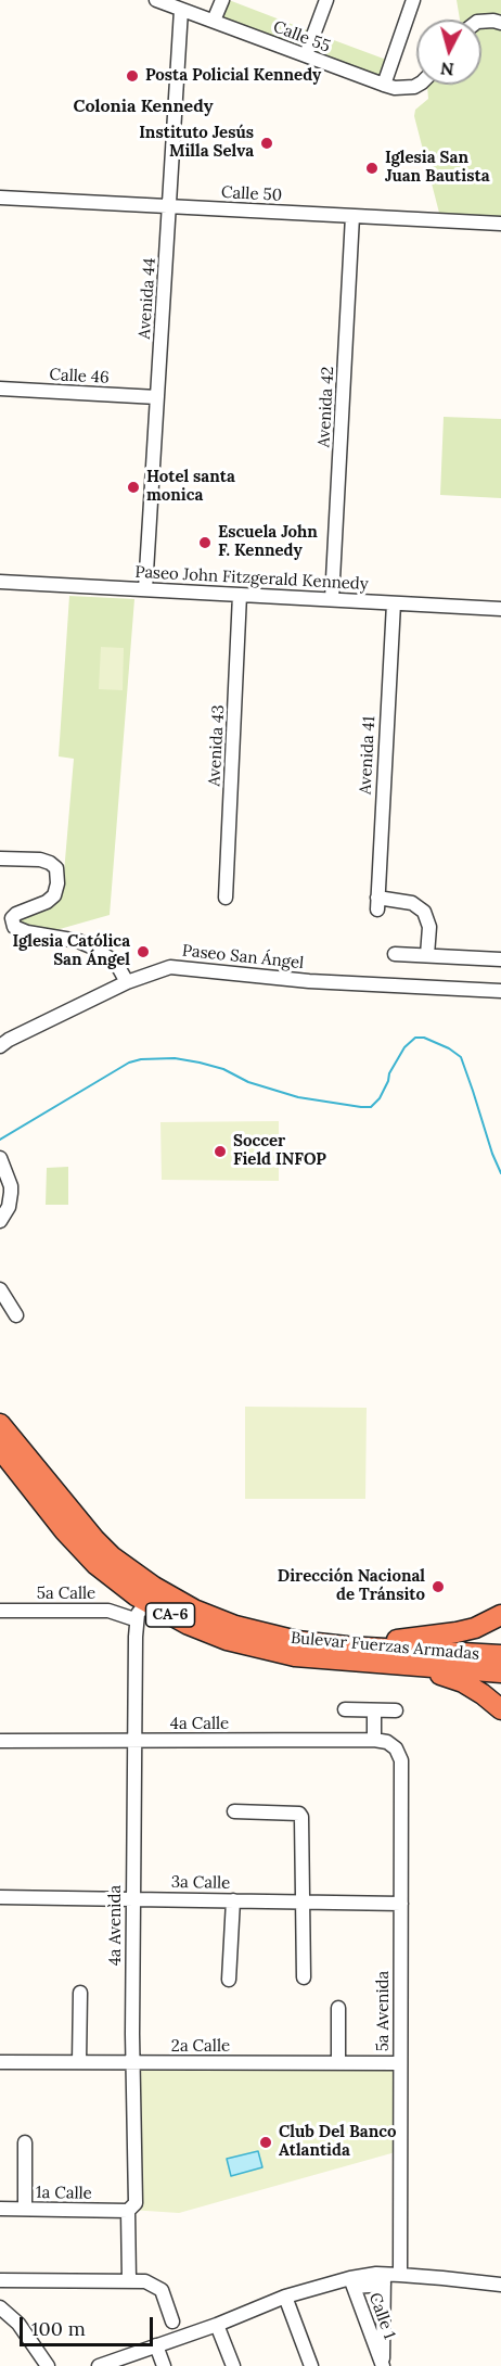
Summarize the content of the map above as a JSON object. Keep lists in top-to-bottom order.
{
  "streets": {
    "highway": ["CA-6", "Bulevar Fuerzas Armadas"],
    "street": [
      "Calle 55",
      "Calle 50",
      "Avenida 44",
      "Calle 46",
      "Avenida 42",
      "Paseo John Fitzgerald Kennedy",
      "Avenida 43",
      "Avenida 41",
      "Paseo San Ángel",
      "5a Calle",
      "4a Calle",
      "3a Calle",
      "4a Avenida",
      "5a Avenida",
      "2a Calle",
      "1a Calle",
      "Calle 1"
    ]
  },
  "crossings": [
    ["Calle 55", "Avenida 44"],
    ["Calle 50", "Avenida 44"],
    ["Calle 50", "Avenida 42"],
    ["Avenida 44", "Calle 46"],
    ["Avenida 44", "Paseo John Fitzgerald Kennedy"],
    ["Avenida 42", "Paseo John Fitzgerald Kennedy"],
    ["Paseo John Fitzgerald Kennedy", "Avenida 43"],
    ["Paseo John Fitzgerald Kennedy", "Avenida 41"],
    ["5a Calle", "4a Avenida"],
    ["Bulevar Fuerzas Armadas", "4a Avenida"],
    ["4a Calle", "4a Avenida"],
    ["4a Calle", "5a Avenida"],
    ["3a Calle", "4a Avenida"],
    ["3a Calle", "5a Avenida"],
    ["4a Avenida", "2a Calle"],
    ["4a Avenida", "1a Calle"],
    ["5a Avenida", "2a Calle"]
  ],
  "districts": ["Colonia Kennedy"],
  "places": [
    "Posta Policial Kennedy",
    "Instituto Jesús Milla Selva",
    "Iglesia San Juan Bautista",
    "Hotel santa monica",
    "Escuela John F. Kennedy",
    "Iglesia Católica San Ángel",
    "Soccer Field INFOP",
    "Dirección Nacional de Tránsito",
    "Club Del Banco Atlantida"
  ],
  "scale_bar": "100 m",
  "north": "bottom"
}
